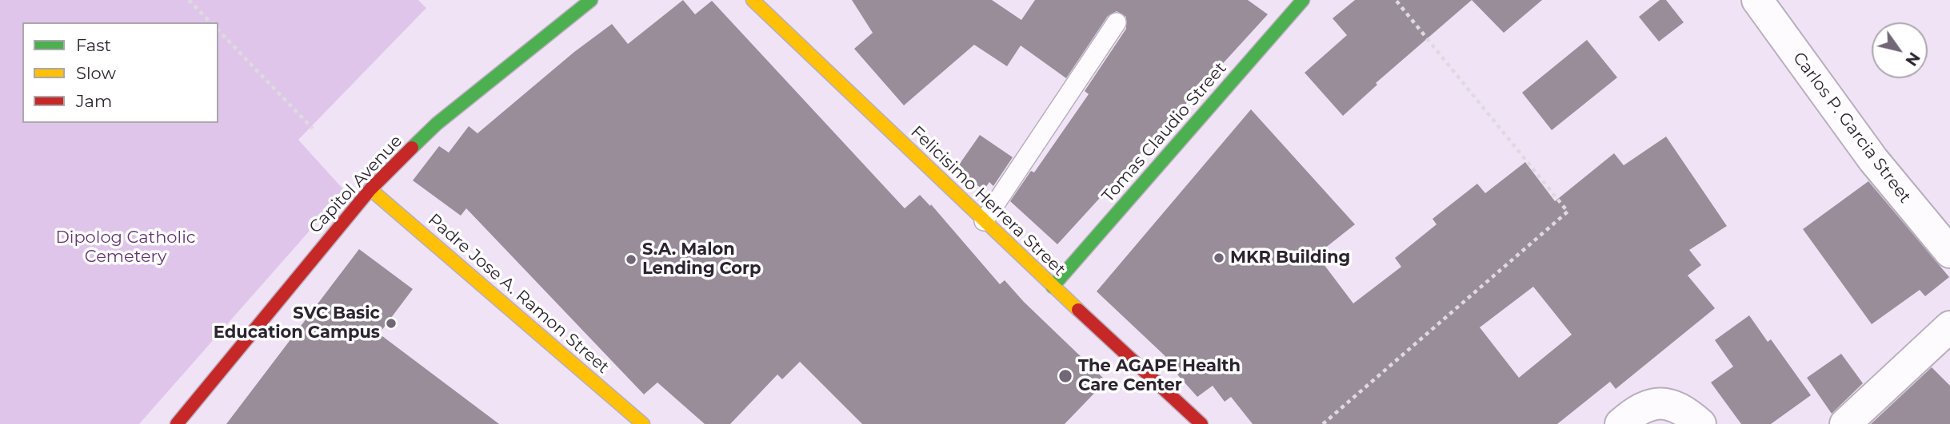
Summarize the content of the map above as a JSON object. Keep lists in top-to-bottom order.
{
  "streets": {
    "street": [
      "Carlos P. Garcia Street",
      "Tomas Claudio Street",
      "Capitol Avenue",
      "Felicisimo Herrera Street",
      "Padre Jose A. Ramon Street"
    ]
  },
  "crossings": [
    ["Tomas Claudio Street", "Felicisimo Herrera Street"],
    ["Capitol Avenue", "Padre Jose A. Ramon Street"]
  ],
  "parks": ["Dipolog Catholic Cemetery"],
  "places": [
    "MKR Building",
    "S.A. Malon Lending Corp",
    "SVC Basic Education Campus",
    "The AGAPE Health Care Center"
  ],
  "legend": ["Fast", "Slow", "Jam"],
  "north": "bottom right"
}
